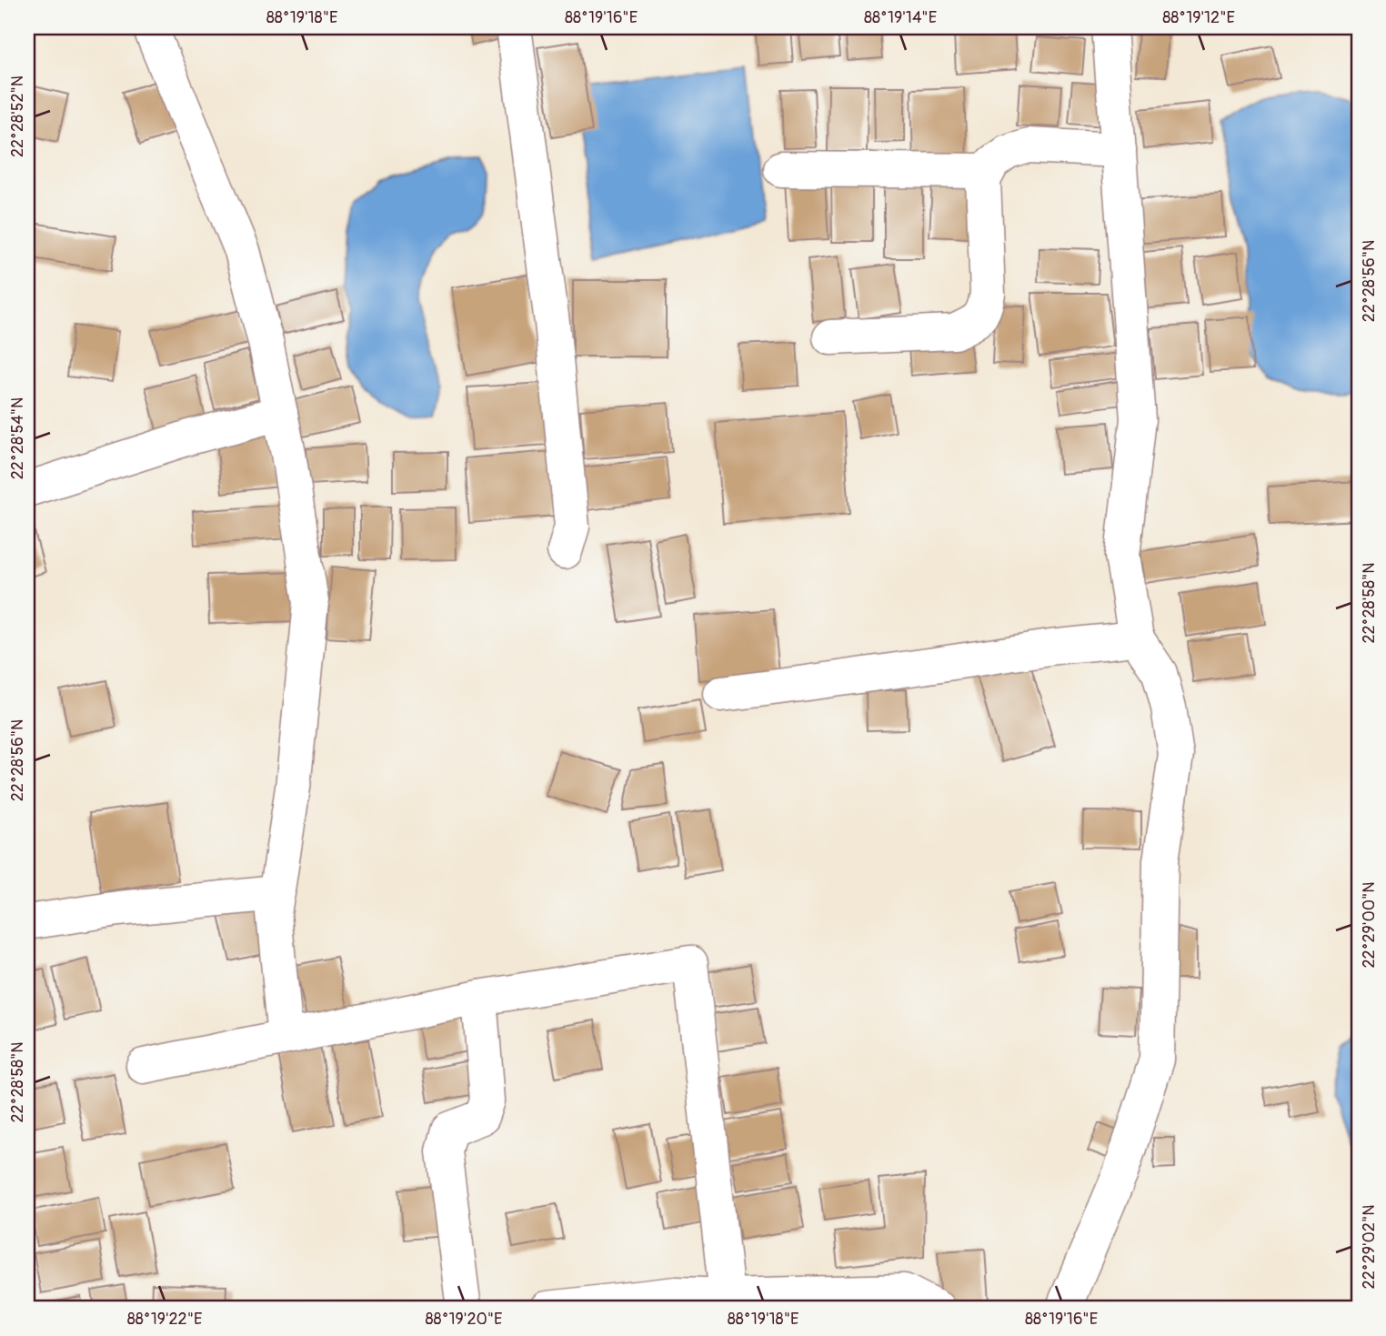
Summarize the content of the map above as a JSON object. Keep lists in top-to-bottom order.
{
  "coordinates": [
    "88°19'18\"E",
    "88°19'16\"E",
    "88°19'14\"E",
    "88°19'12\"E",
    "22°28'52\"N",
    "22°28'56\"N",
    "22°28'54\"N",
    "22°28'58\"N",
    "22°29'00\"N",
    "22°29'02\"N",
    "88°19'22\"E",
    "88°19'20\"E"
  ]
}
